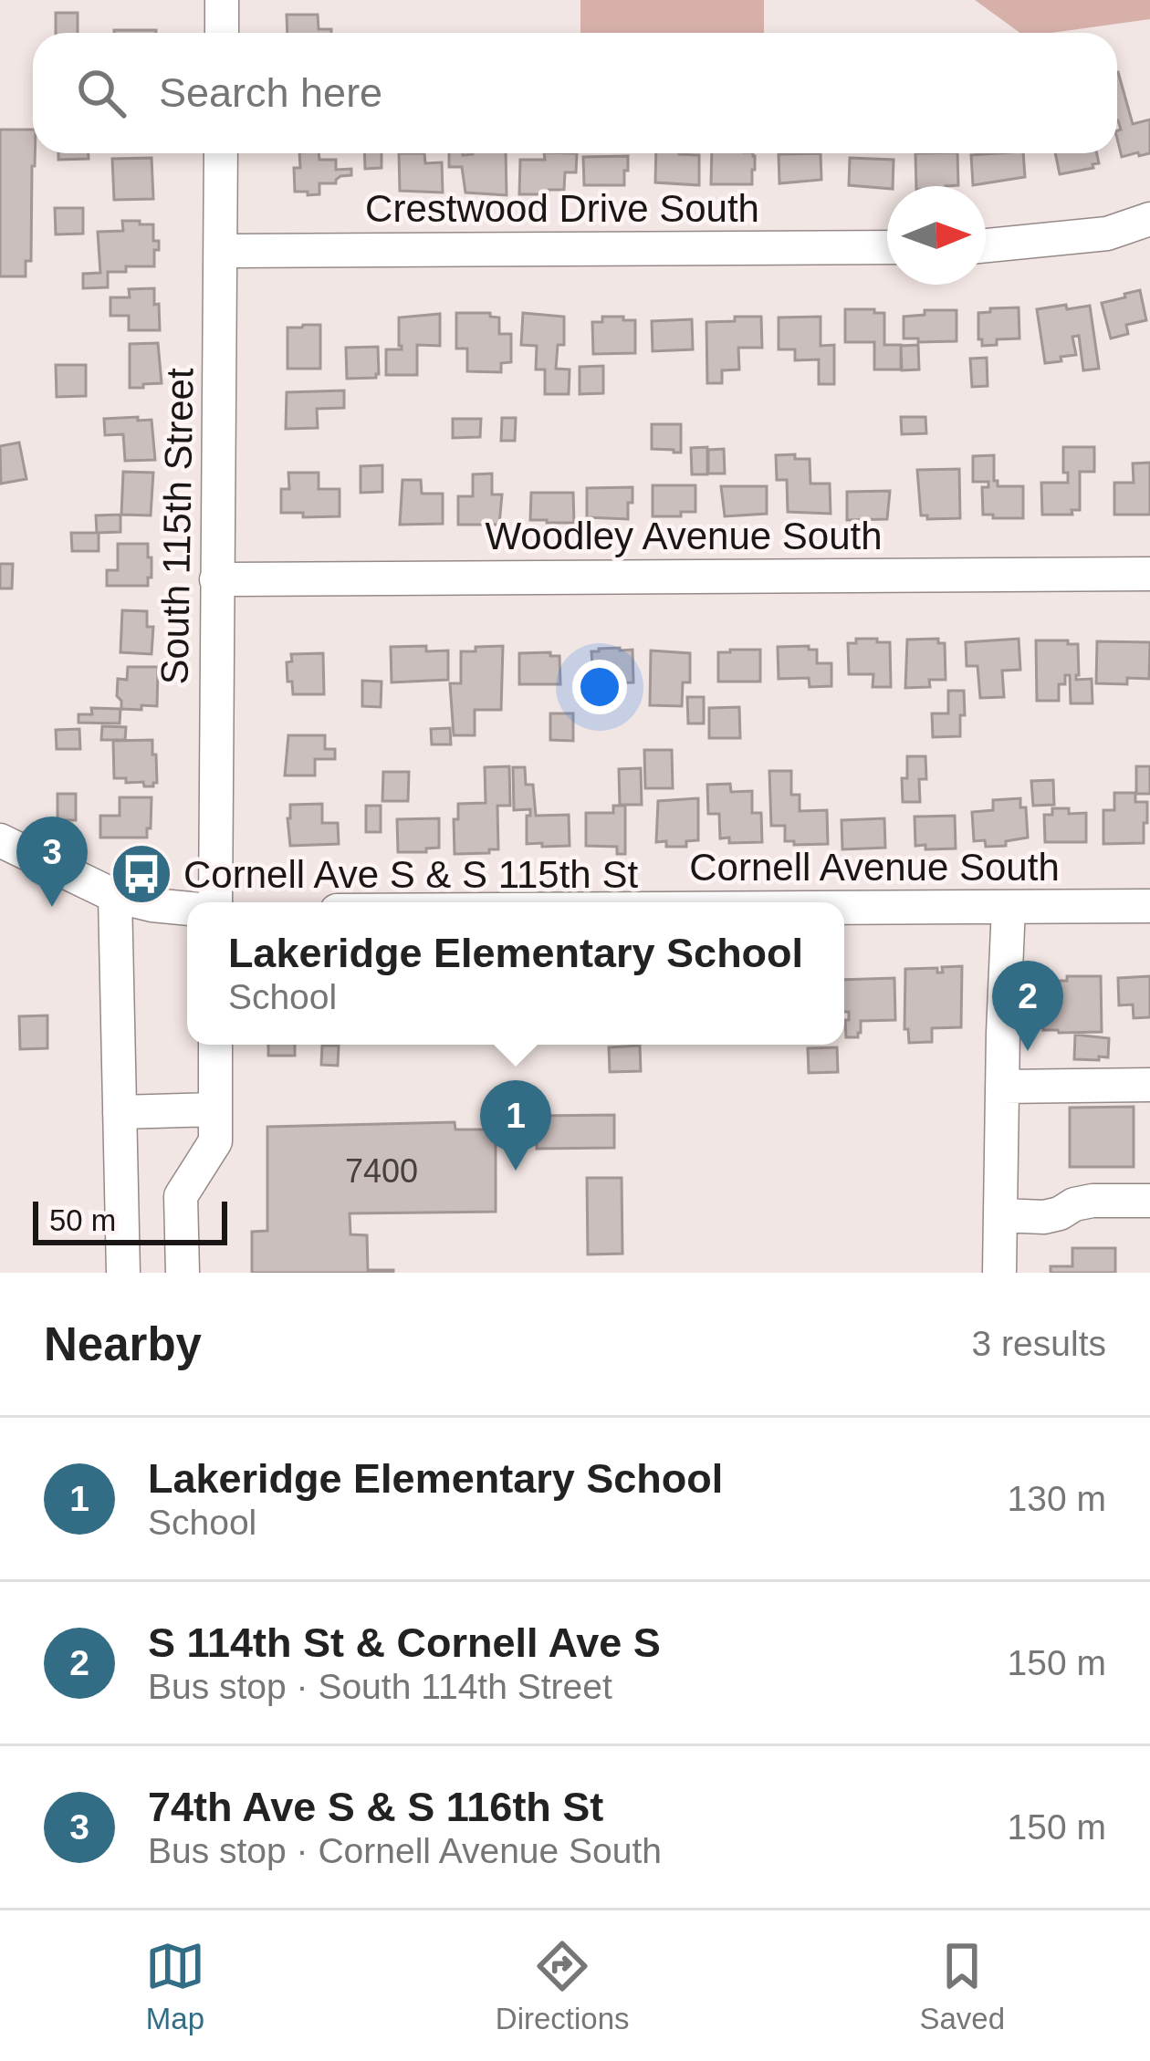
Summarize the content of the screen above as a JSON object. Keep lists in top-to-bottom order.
{
  "streets": {
    "street": [
      "Crestwood Drive South",
      "South 115th Street",
      "Woodley Avenue South",
      "Cornell Avenue South"
    ]
  },
  "crossings": [
    ["Crestwood Drive South", "South 115th Street"],
    ["South 115th Street", "Woodley Avenue South"]
  ],
  "places": {
    "bus stop": ["Cornell Ave S & S 115th St"]
  },
  "house_numbers": ["7400"],
  "scale_bar": "50 m",
  "north": "right",
  "page": {
    "search": "Search here",
    "pins": ["3", "2", "1"],
    "popup": ["Lakeridge Elementary School", "School"],
    "scale": "50 m",
    "heading": ["Nearby", "3 results"],
    "list": [
      {
        "mark": "1",
        "name": "Lakeridge Elementary School",
        "note": "School",
        "value": "130 m"
      },
      {
        "mark": "2",
        "name": "S 114th St & Cornell Ave S",
        "note": "Bus stop · South 114th Street",
        "value": "150 m"
      },
      {
        "mark": "3",
        "name": "74th Ave S & S 116th St",
        "note": "Bus stop · Cornell Avenue South",
        "value": "150 m"
      }
    ],
    "nav": ["Map", "Directions", "Saved"]
  }
}
